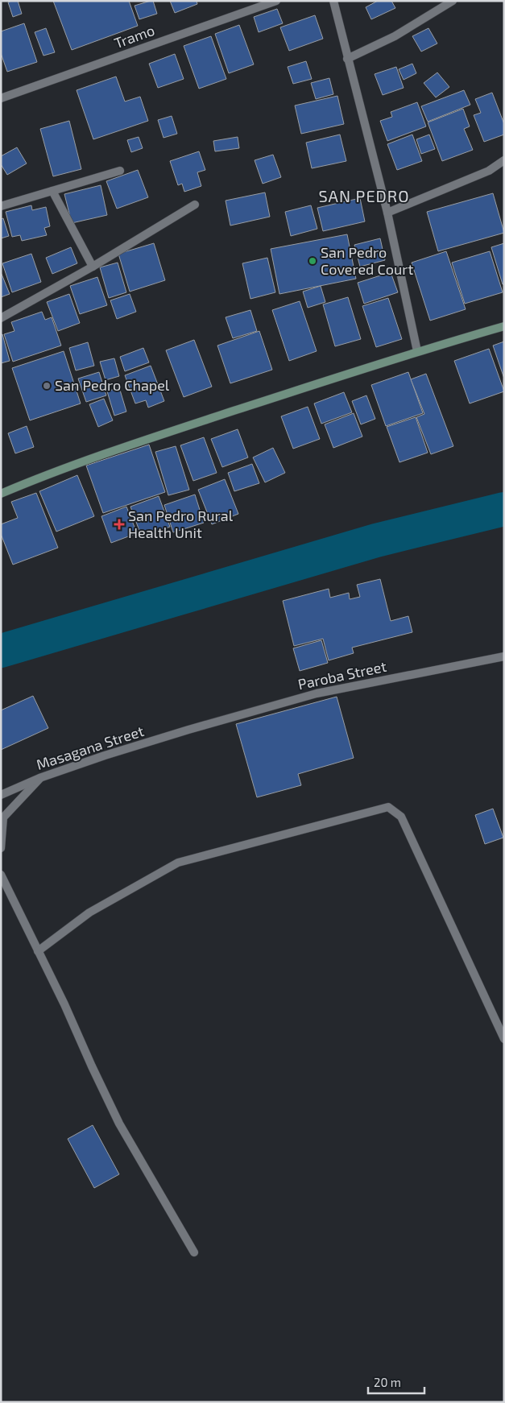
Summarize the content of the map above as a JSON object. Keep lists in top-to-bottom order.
{
  "streets": {
    "street": ["Tramo", "Paroba Street", "Masagana Street"]
  },
  "crossings": [
    ["Paroba Street", "Masagana Street"]
  ],
  "districts": ["SAN PEDRO"],
  "places": {
    "other": ["San Pedro Covered Court", "San Pedro Chapel"],
    "health": ["San Pedro Rural Health Unit"]
  },
  "scale_bar": "20 m"
}
